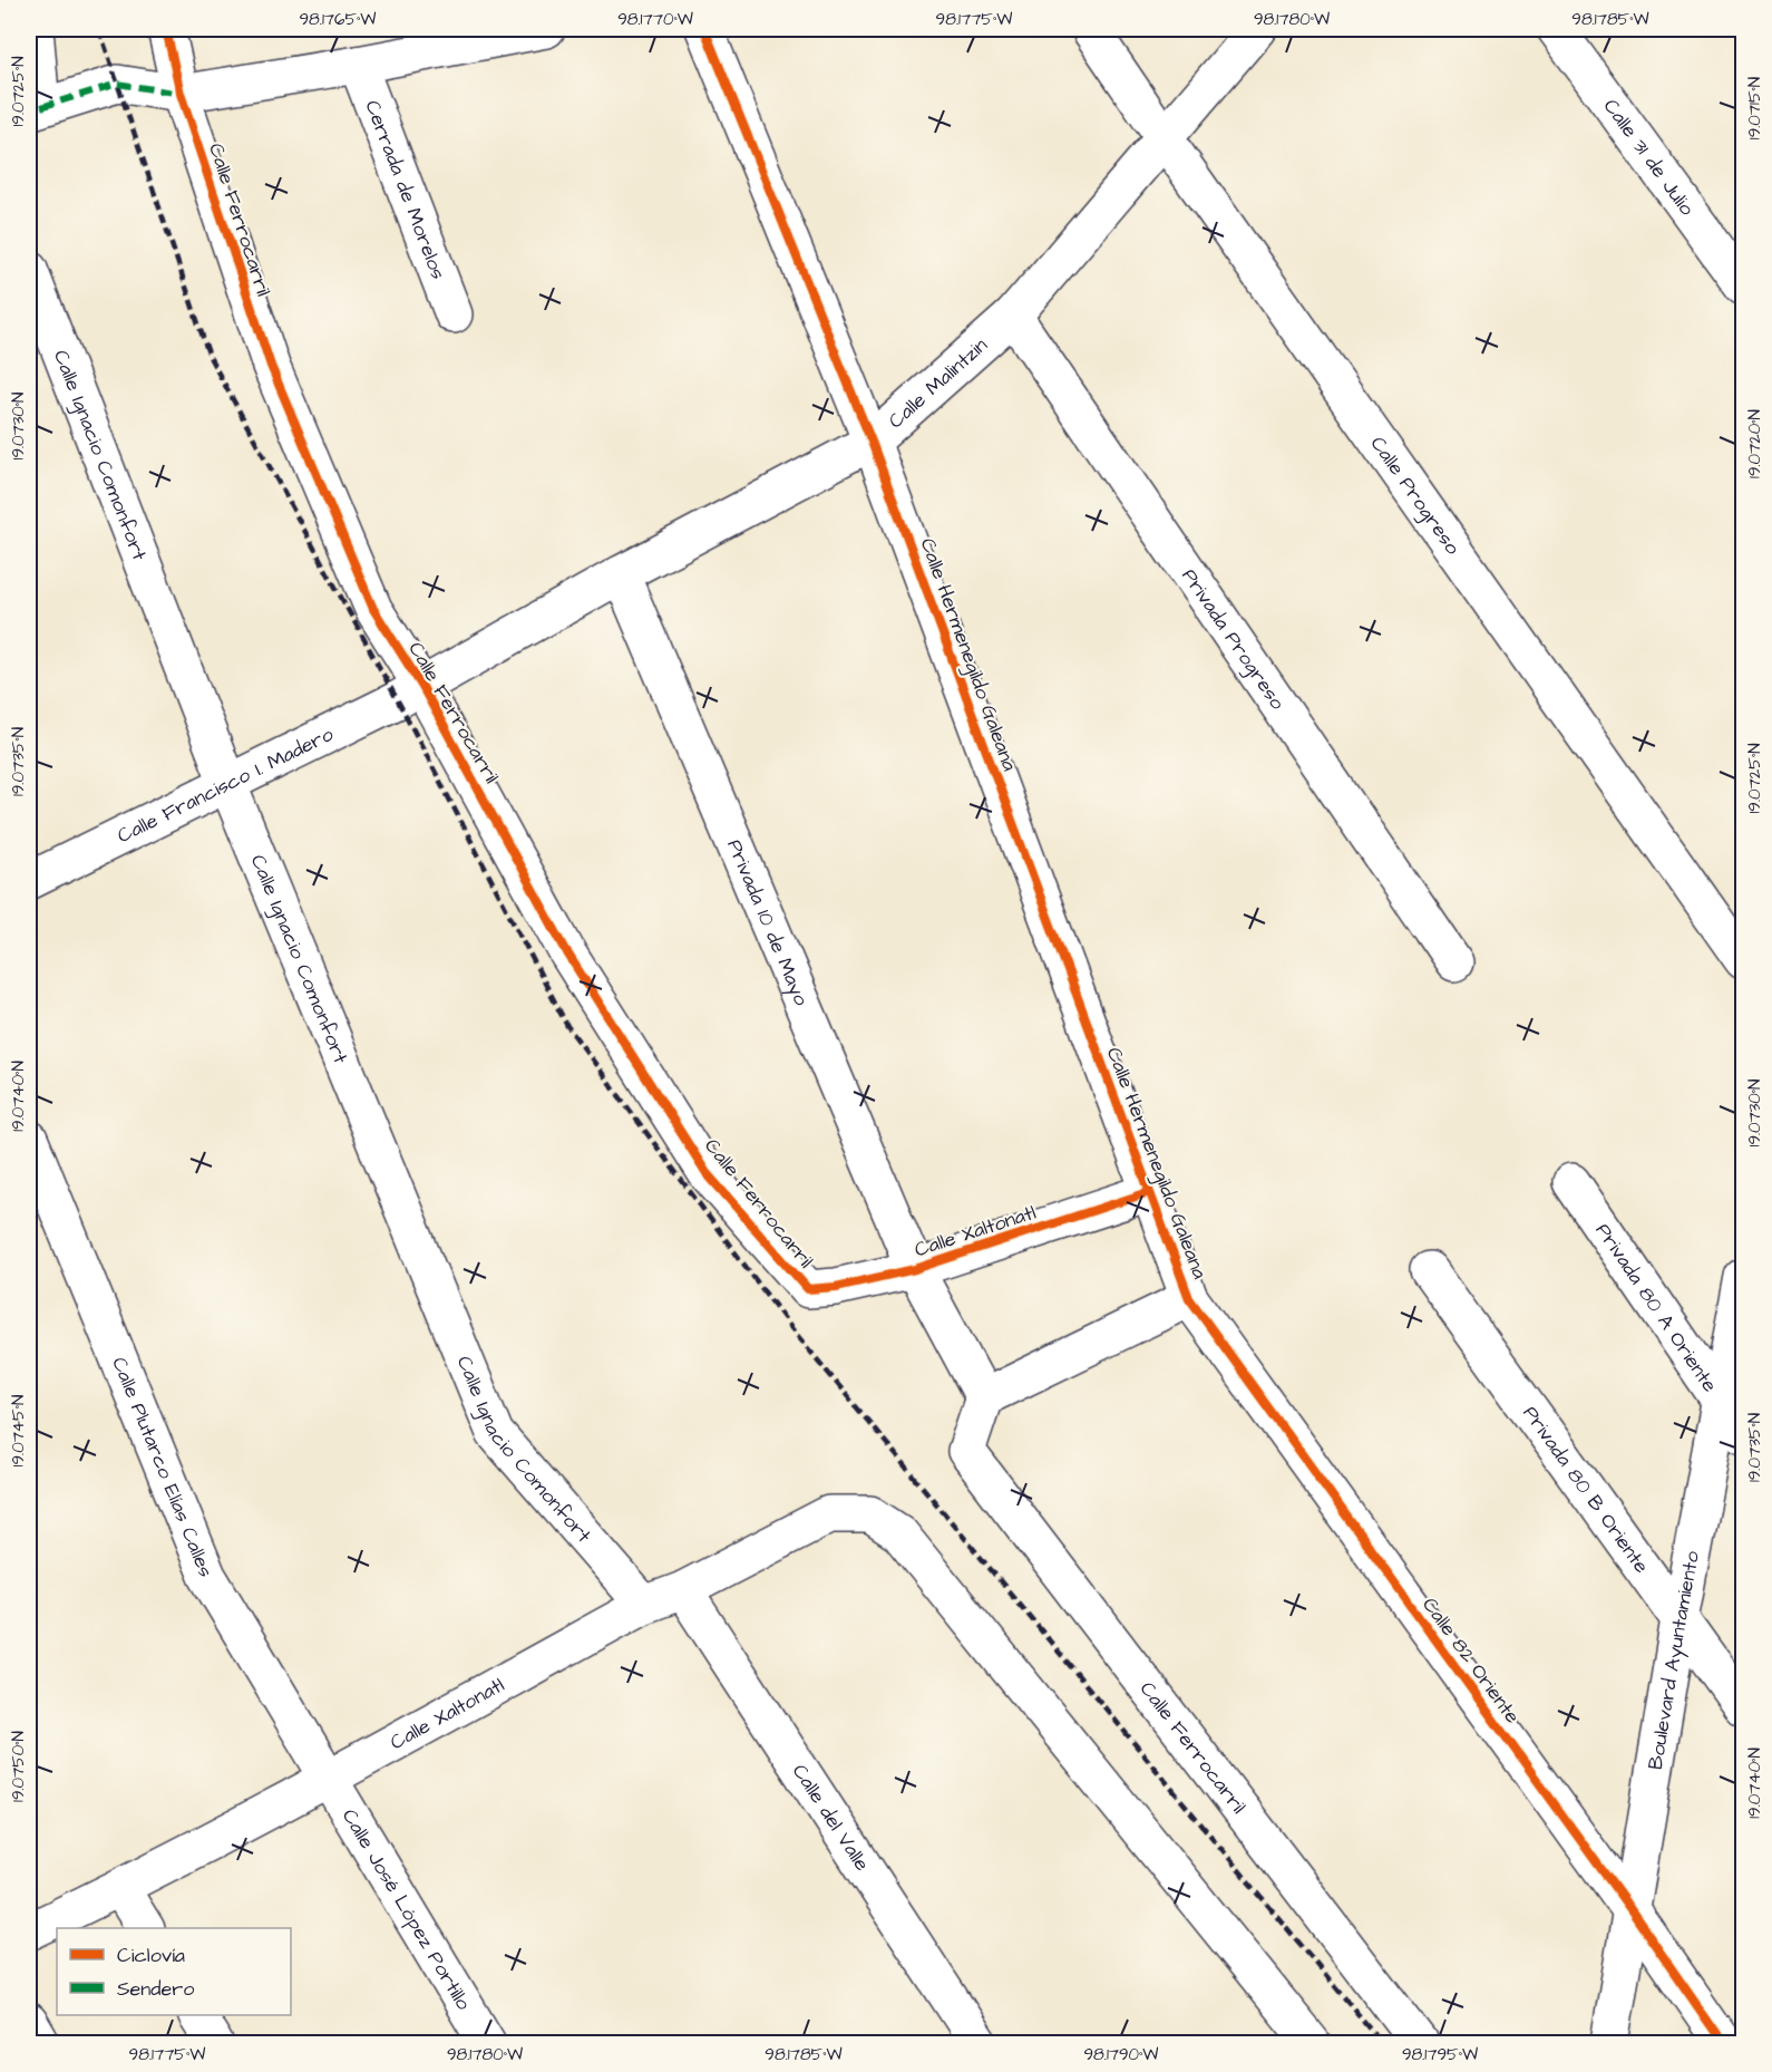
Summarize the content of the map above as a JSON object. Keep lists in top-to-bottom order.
{
  "streets": {
    "street": [
      "Calle 31 de Julio",
      "Cerrada de Morelos",
      "Calle Ferrocarril",
      "Calle Malintzin",
      "Calle Ignacio Comonfort",
      "Calle Progreso",
      "Privada Progreso",
      "Calle Hermenegildo Galeana",
      "Calle Francisco I. Madero",
      "Privada 10 de Mayo",
      "Calle Xaltonatl",
      "Privada 80 A Oriente",
      "Calle Plutarco Elías Calles",
      "Privada 80 B Oriente",
      "Boulevard Ayuntamiento",
      "Calle 82 Oriente",
      "Calle del Valle",
      "Calle José López Portillo"
    ]
  },
  "crossings": [
    ["Calle Ferrocarril", "Calle Malintzin"],
    ["Calle Ferrocarril", "Calle Francisco I. Madero"],
    ["Calle Ferrocarril", "Privada 10 de Mayo"],
    ["Calle Ferrocarril", "Calle Xaltonatl"],
    ["Calle Malintzin", "Calle Progreso"],
    ["Calle Malintzin", "Privada Progreso"],
    ["Calle Malintzin", "Calle Hermenegildo Galeana"],
    ["Calle Malintzin", "Calle Francisco I. Madero"],
    ["Calle Malintzin", "Privada 10 de Mayo"],
    ["Calle Ignacio Comonfort", "Calle Francisco I. Madero"],
    ["Calle Ignacio Comonfort", "Calle Xaltonatl"],
    ["Calle Hermenegildo Galeana", "Calle Xaltonatl"],
    ["Calle Hermenegildo Galeana", "Calle 82 Oriente"],
    ["Privada 10 de Mayo", "Calle Xaltonatl"],
    ["Calle Xaltonatl", "Calle Plutarco Elías Calles"],
    ["Calle Xaltonatl", "Calle del Valle"],
    ["Calle Xaltonatl", "Calle José López Portillo"],
    ["Privada 80 A Oriente", "Boulevard Ayuntamiento"],
    ["Calle Plutarco Elías Calles", "Calle José López Portillo"],
    ["Privada 80 B Oriente", "Boulevard Ayuntamiento"],
    ["Boulevard Ayuntamiento", "Calle 82 Oriente"]
  ],
  "legend": ["Ciclovía", "Sendero"],
  "coordinates": [
    "98.1765°W",
    "98.1770°W",
    "98.1775°W",
    "98.1780°W",
    "98.1785°W",
    "19.0725°N",
    "19.0715°N",
    "19.0730°N",
    "19.0720°N",
    "19.0735°N",
    "19.0740°N",
    "19.0745°N",
    "19.0750°N",
    "98.1790°W",
    "98.1795°W"
  ]
}
